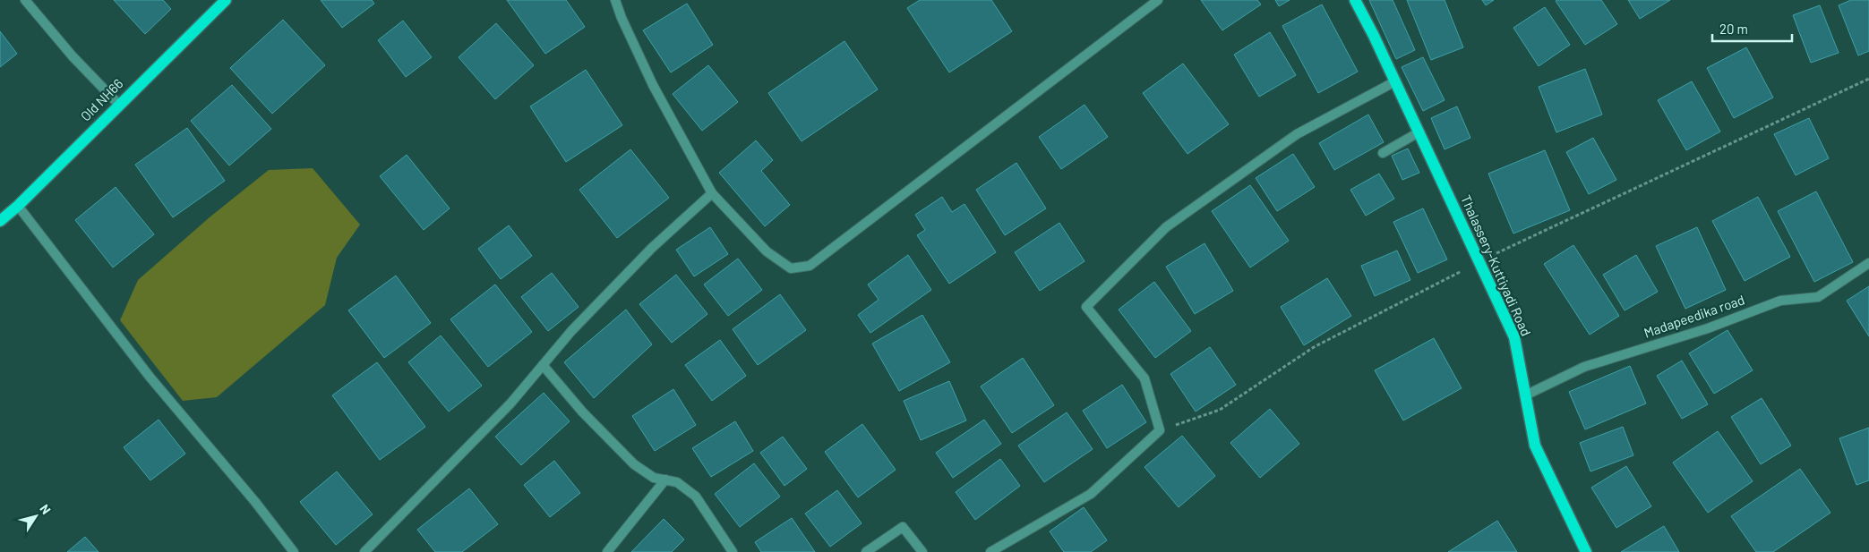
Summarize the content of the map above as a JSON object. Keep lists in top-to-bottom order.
{
  "streets": {
    "main road": ["Old NH66", "Thalassery-Kuttiyadi Road"],
    "street": ["Madapeedika road"]
  },
  "crossings": [
    ["Thalassery-Kuttiyadi Road", "Madapeedika road"]
  ],
  "scale_bar": "20 m",
  "north": "top right"
}
